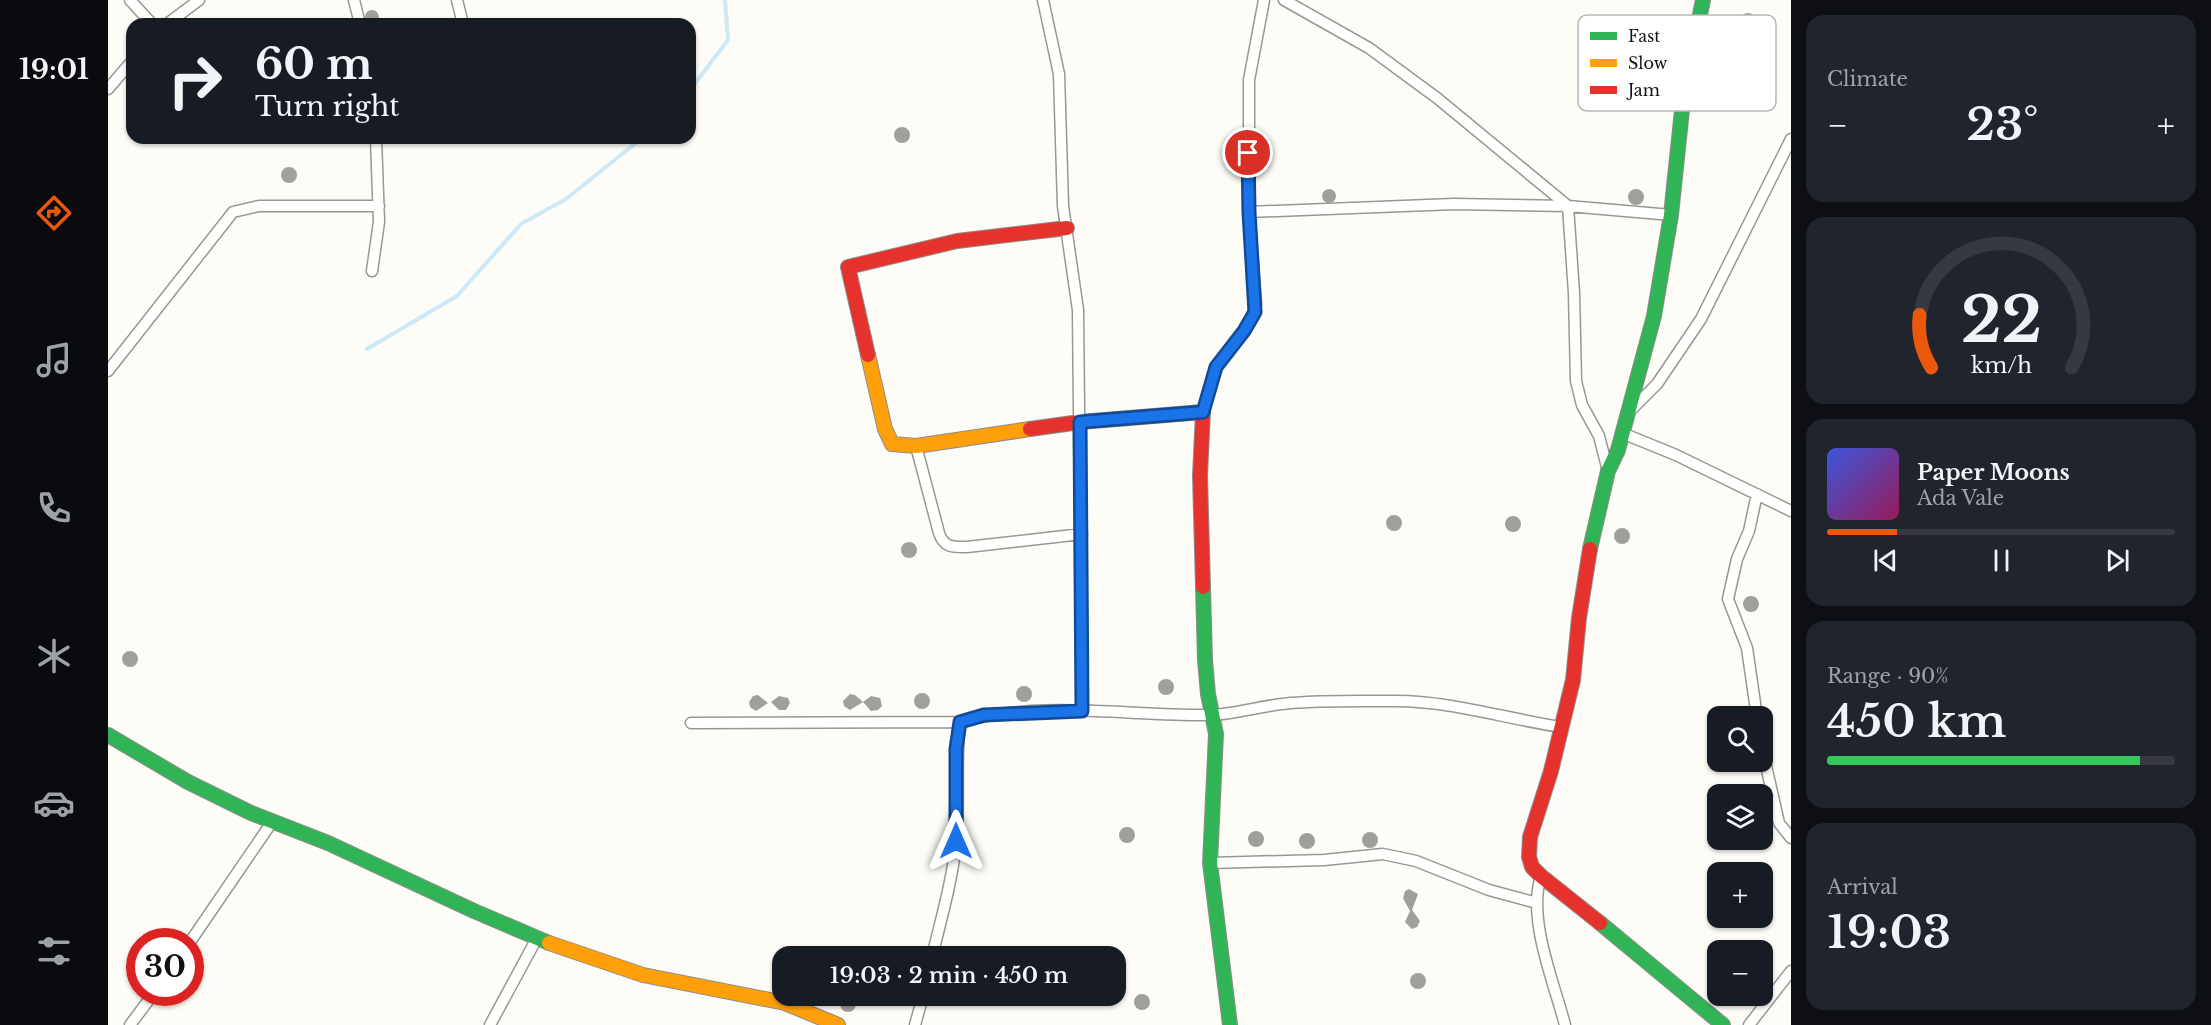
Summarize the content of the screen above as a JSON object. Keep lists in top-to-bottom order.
{
  "legend": ["Fast", "Slow", "Jam"],
  "page": {
    "tabs": "19:01",
    "tile": [
      "Climate",
      ["Range · 90%", "450 km"],
      ["Arrival", "19:03"]
    ],
    "turn": ["60 m", "Turn right"],
    "heat": ["−", "23°", "+"],
    "song": ["Paper Moons", "Ada Vale"],
    "map_buttons": ["+", "−"],
    "limit": "30",
    "trip": "19:03 · 2 min · 450 m",
    "gauge": ["22", "km/h"]
  }
}
